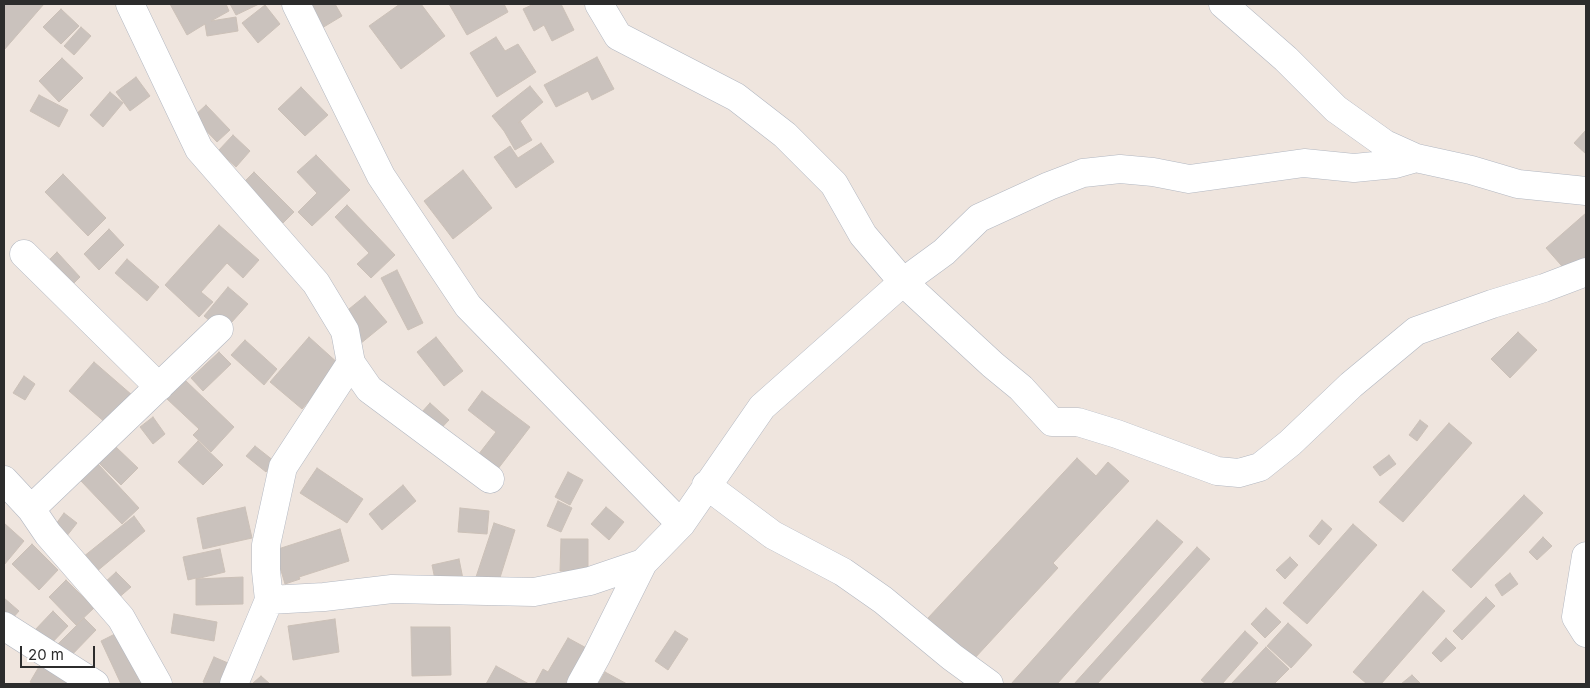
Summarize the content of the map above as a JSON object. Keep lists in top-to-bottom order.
{
  "scale_bar": "20 m"
}
